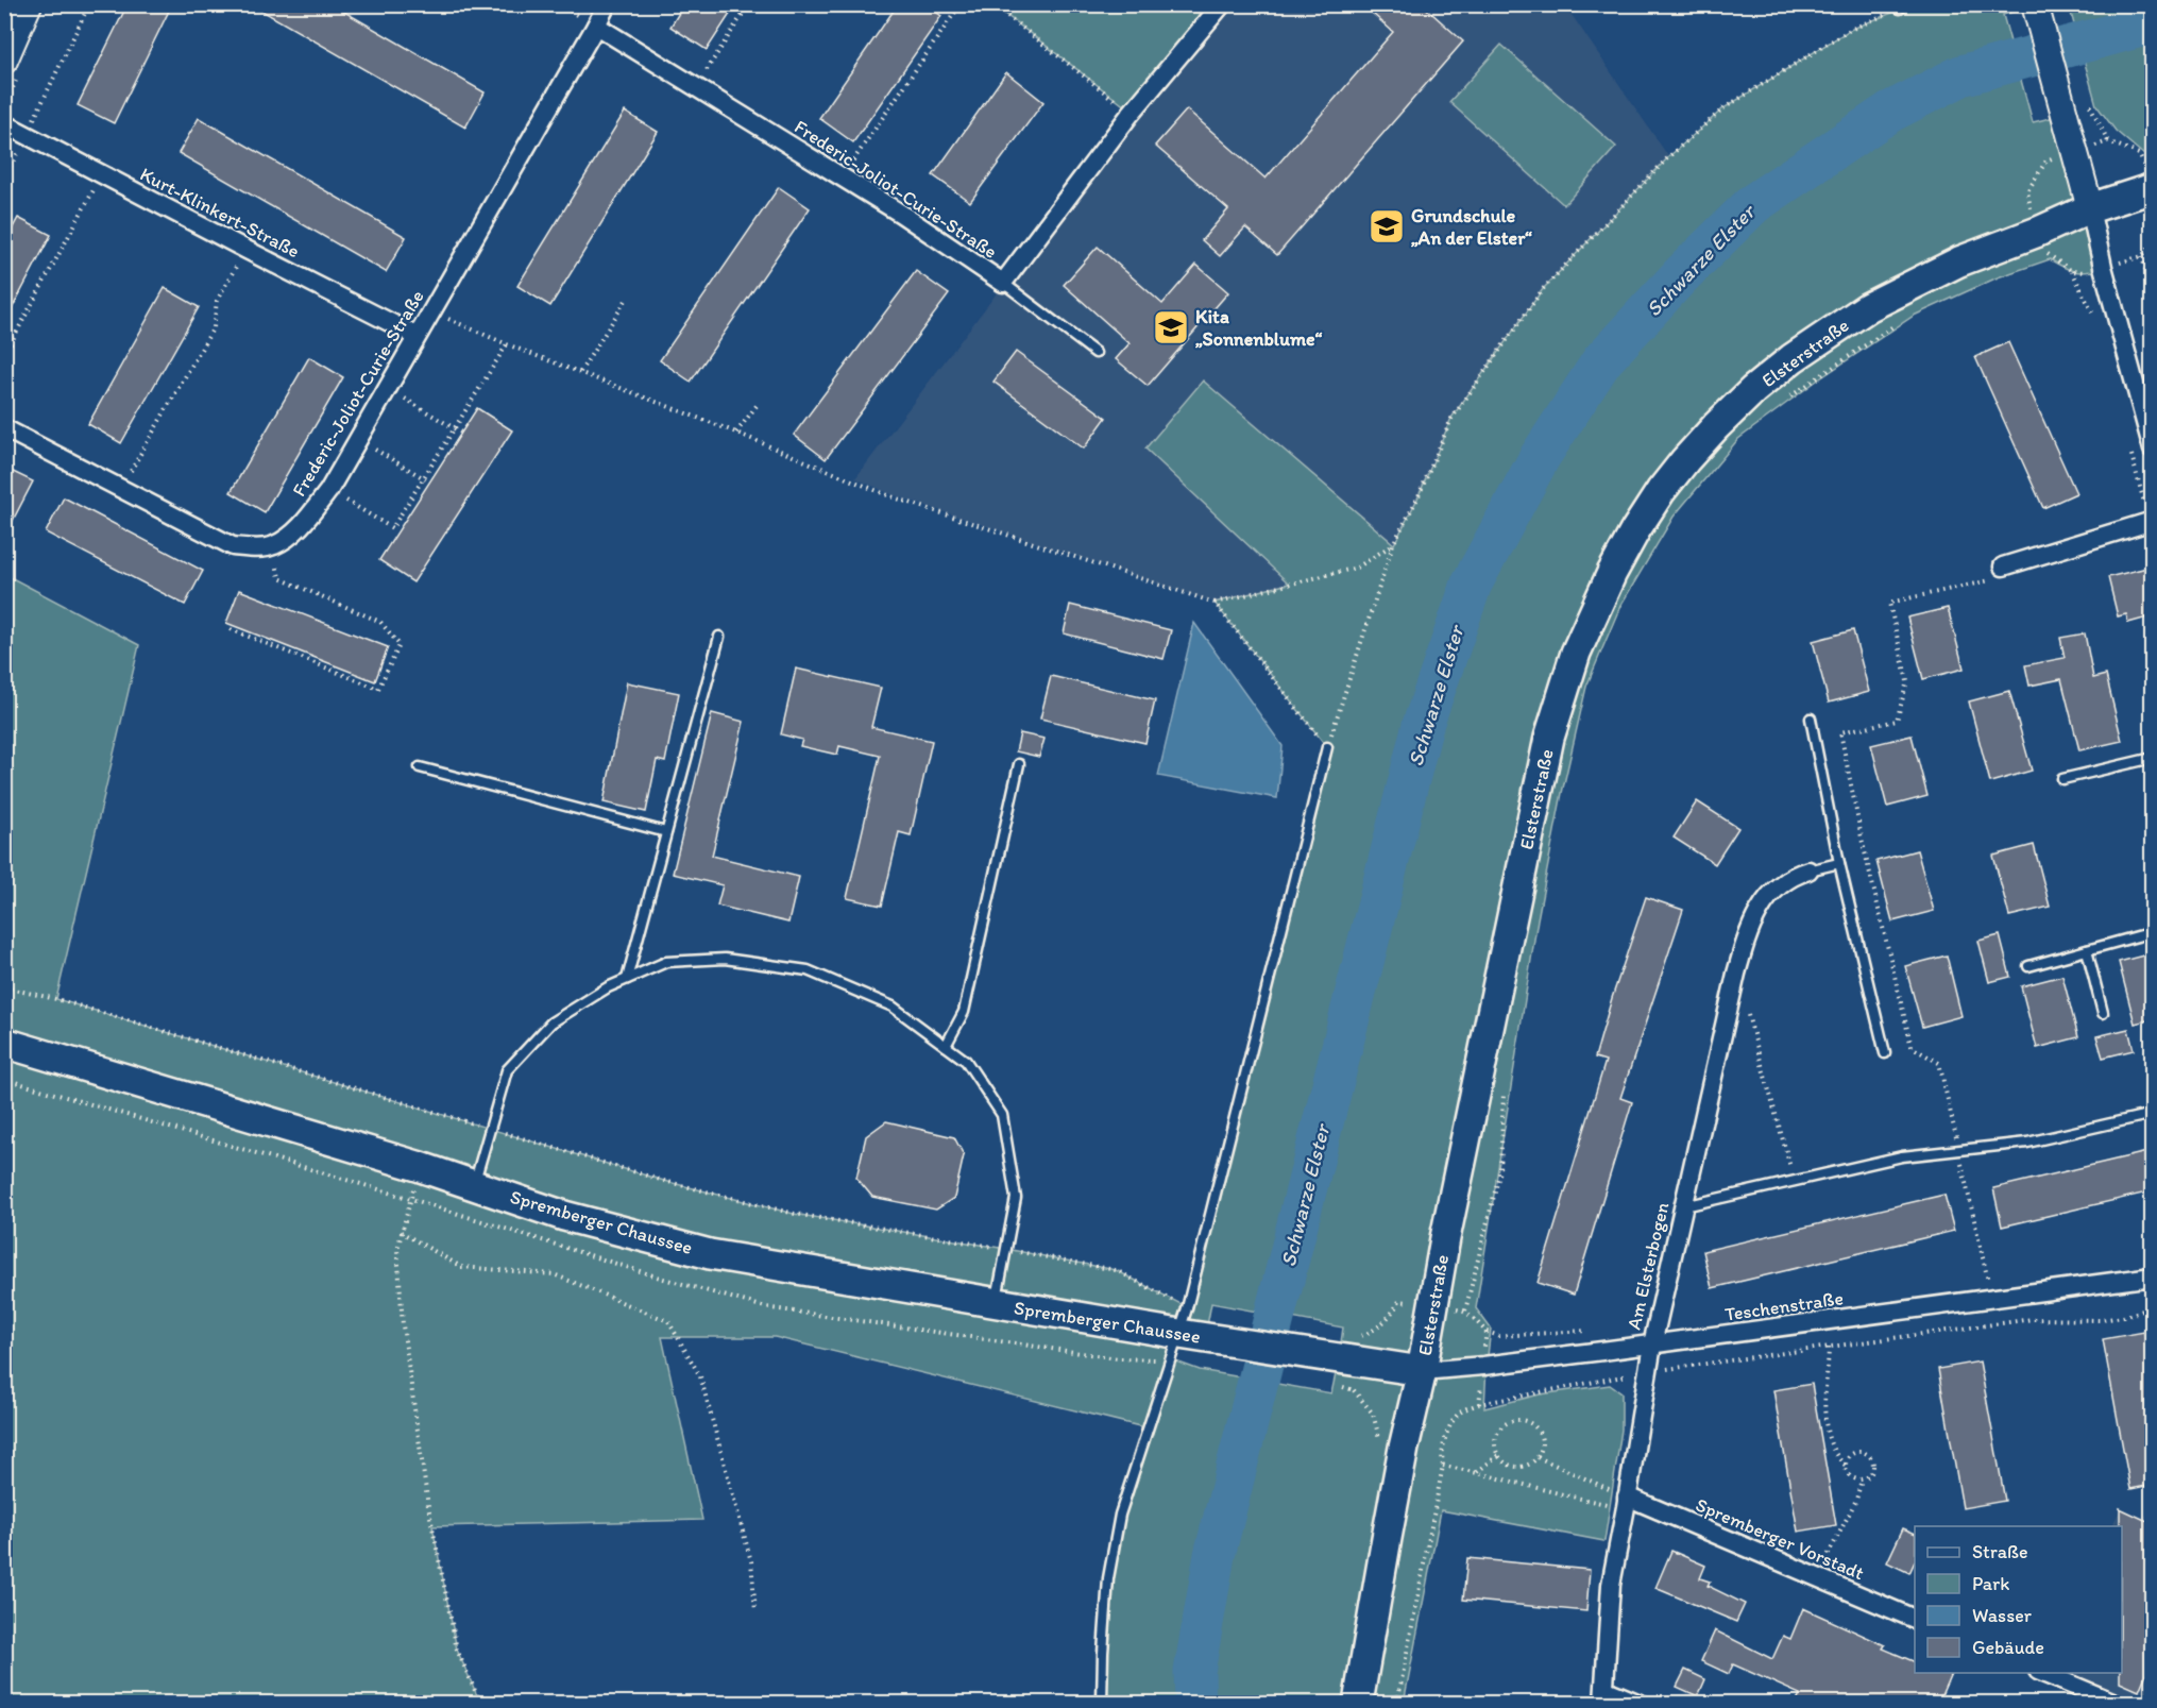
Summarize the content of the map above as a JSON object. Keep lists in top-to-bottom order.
{
  "streets": {
    "main road": ["Elsterstraße", "Spremberger Chaussee"],
    "street": [
      "Frederic-Joliot-Curie-Straße",
      "Kurt-Klinkert-Straße",
      "Am Elsterbogen",
      "Teschenstraße",
      "Spremberger Vorstadt"
    ]
  },
  "crossings": [
    ["Frederic-Joliot-Curie-Straße", "Kurt-Klinkert-Straße"],
    ["Elsterstraße", "Teschenstraße"],
    ["Am Elsterbogen", "Teschenstraße"],
    ["Am Elsterbogen", "Spremberger Vorstadt"]
  ],
  "water": ["Schwarze Elster"],
  "places": {
    "school or university": ["Grundschule „An der Elster“", "Kita „Sonnenblume“"]
  },
  "legend": [
    "Straße",
    "Park",
    "Wasser",
    "Gebäude"
  ]
}
